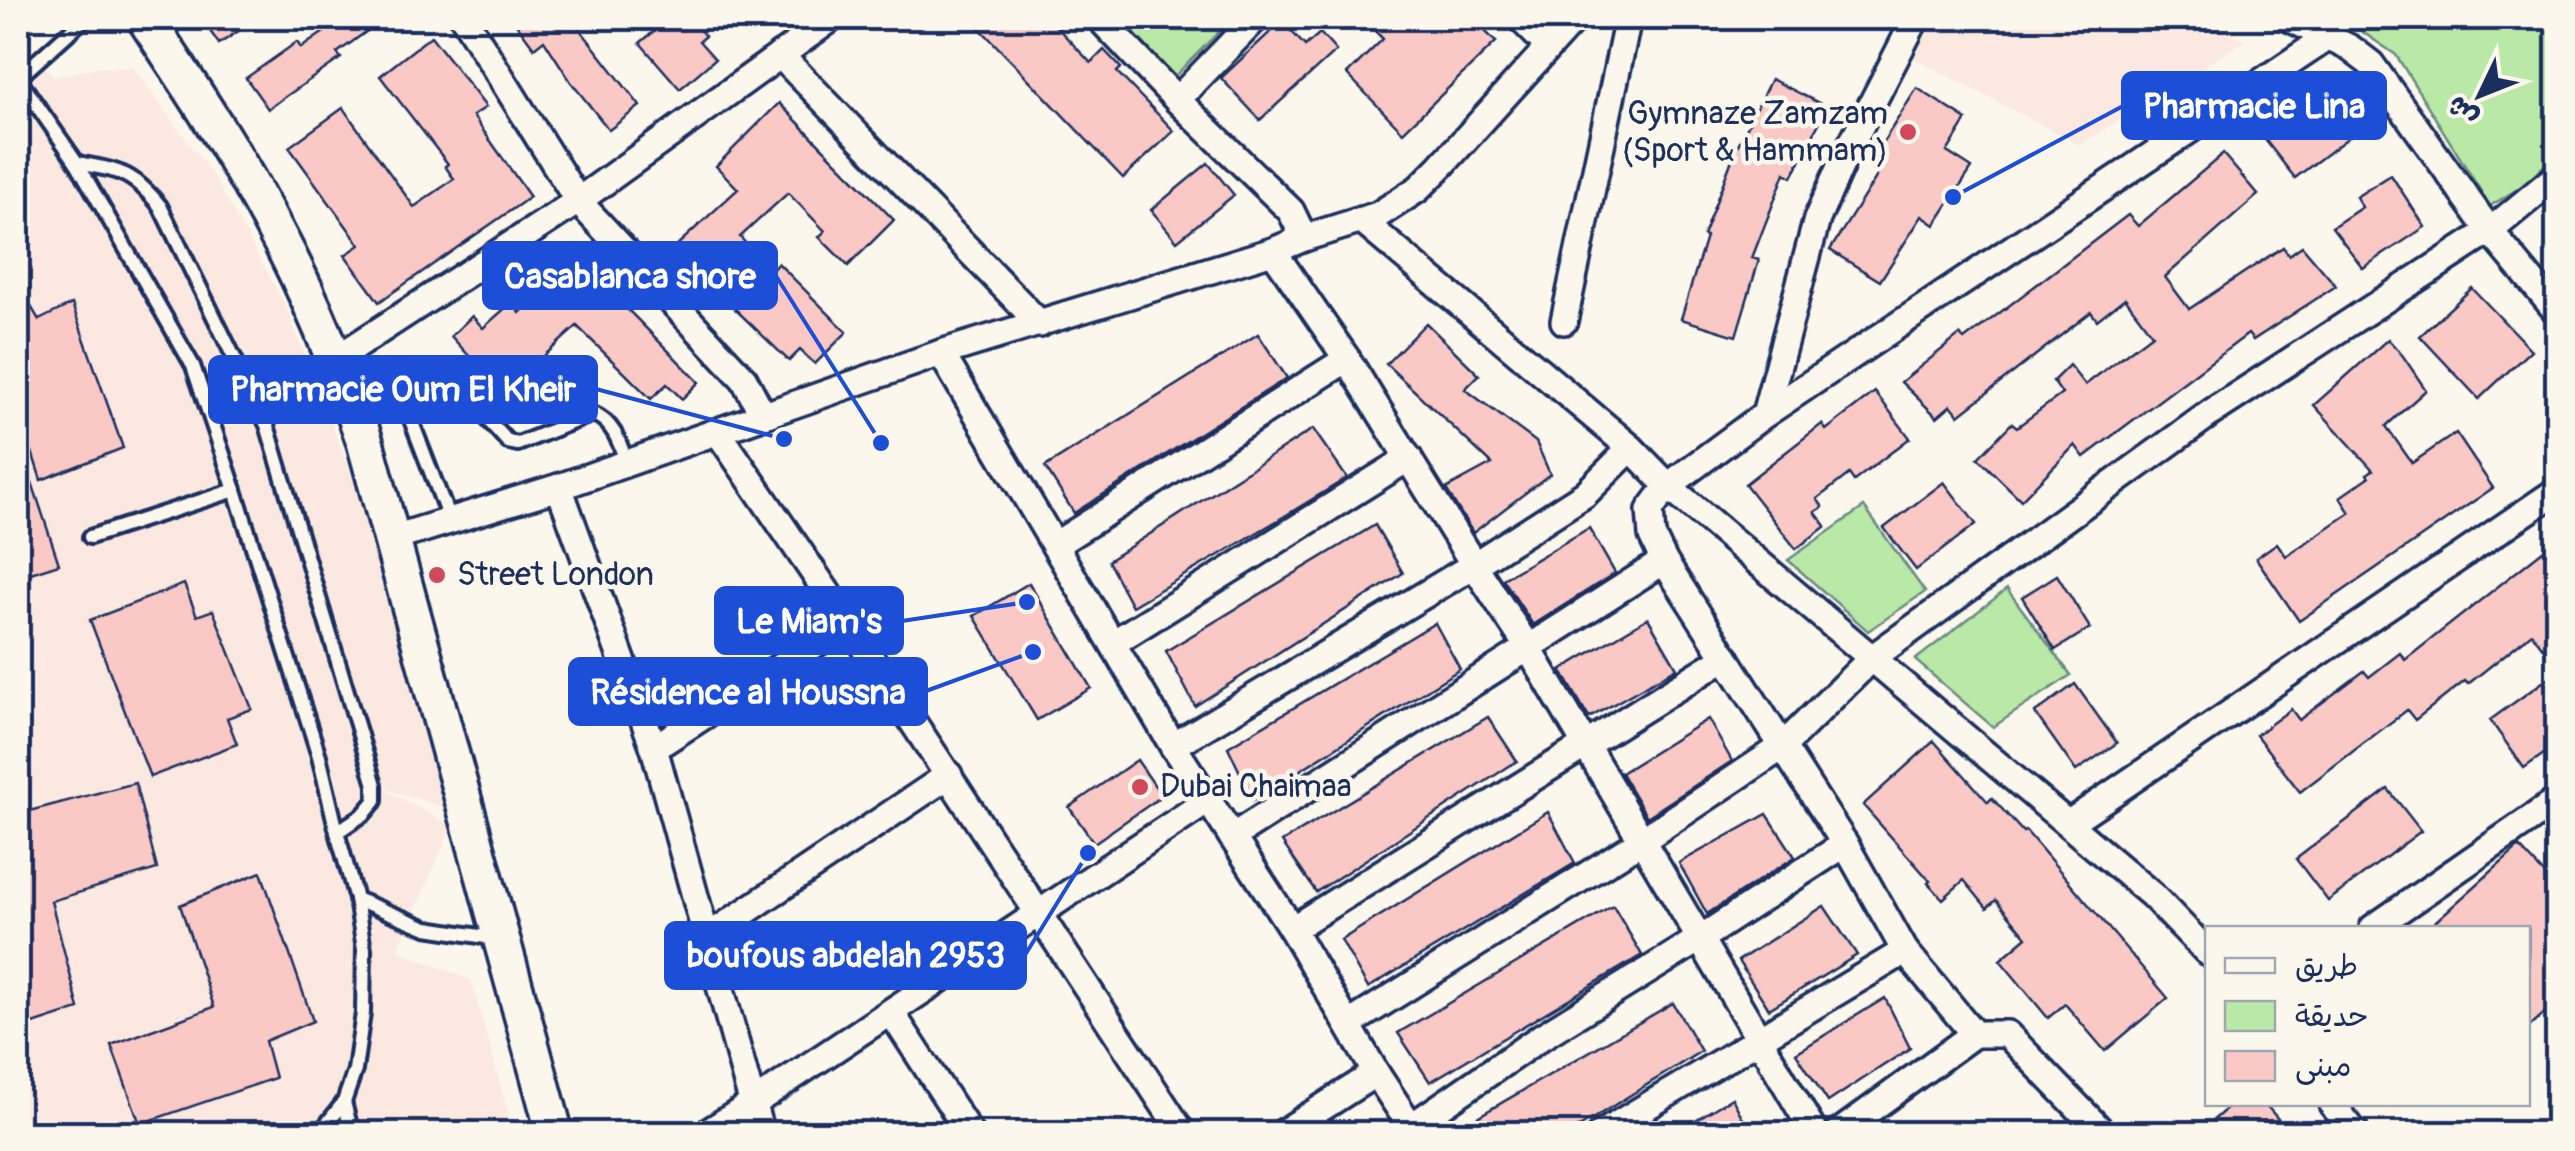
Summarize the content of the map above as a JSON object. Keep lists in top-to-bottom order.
{
  "places": [
    "Gymnaze Zamzam (Sport & Hammam)",
    "Pharmacie Lina",
    "Pharmacie Oum El Kheir",
    "Casablanca shore",
    "Street London",
    "Le Miam's",
    "Résidence al Houssna",
    "Dubai Chaimaa",
    "boufous abdelah 2953"
  ],
  "legend": ["طريق", "حديقة", "مبنى"],
  "north": "bottom left"
}
